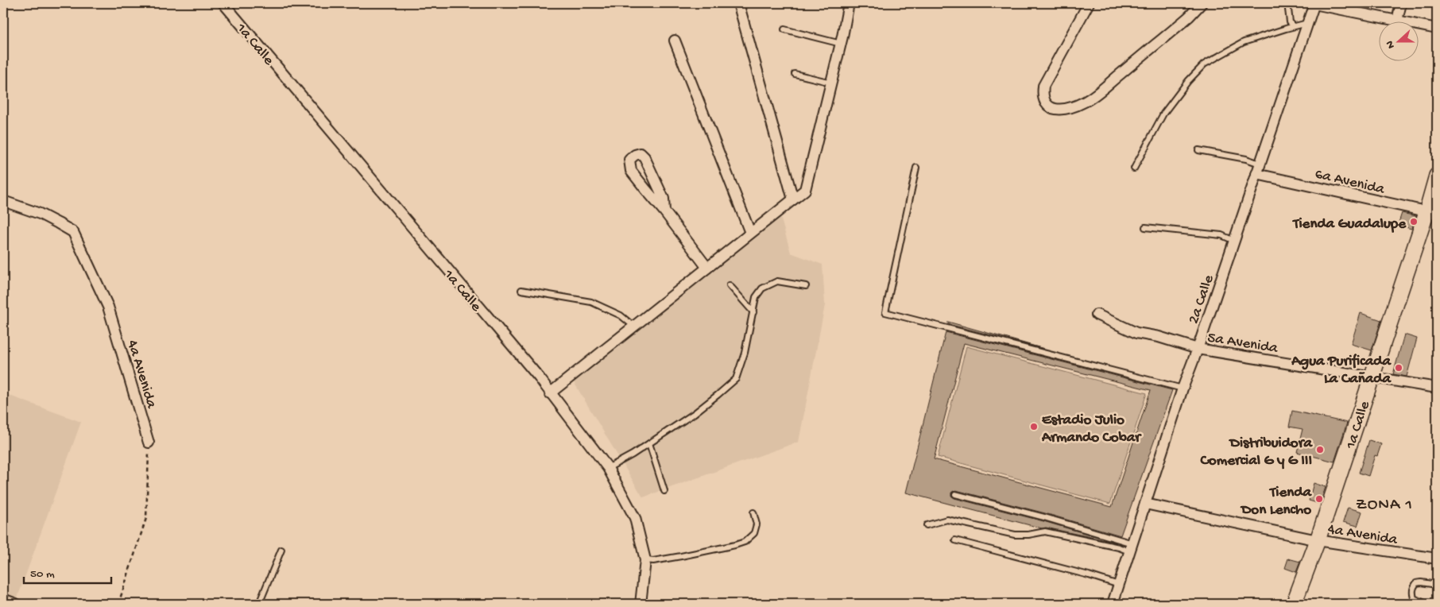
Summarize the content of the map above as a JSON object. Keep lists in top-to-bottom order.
{
  "streets": {
    "main road": ["1a Calle"],
    "street": [
      "6a Avenida",
      "2a Calle",
      "5a Avenida",
      "4a Avenida"
    ]
  },
  "crossings": [
    ["1a Calle", "6a Avenida"],
    ["1a Calle", "5a Avenida"],
    ["1a Calle", "4a Avenida"],
    ["6a Avenida", "2a Calle"],
    ["2a Calle", "5a Avenida"],
    ["2a Calle", "4a Avenida"]
  ],
  "districts": ["ZONA 1"],
  "places": [
    "Tienda Guadalupe",
    "Agua Purificada La Cañada",
    "Estadio Julio Armando Cobar",
    "Distribuidora Comercial G y G III",
    "Tienda Don Lencho"
  ],
  "scale_bar": "50 m",
  "north": "left"
}
